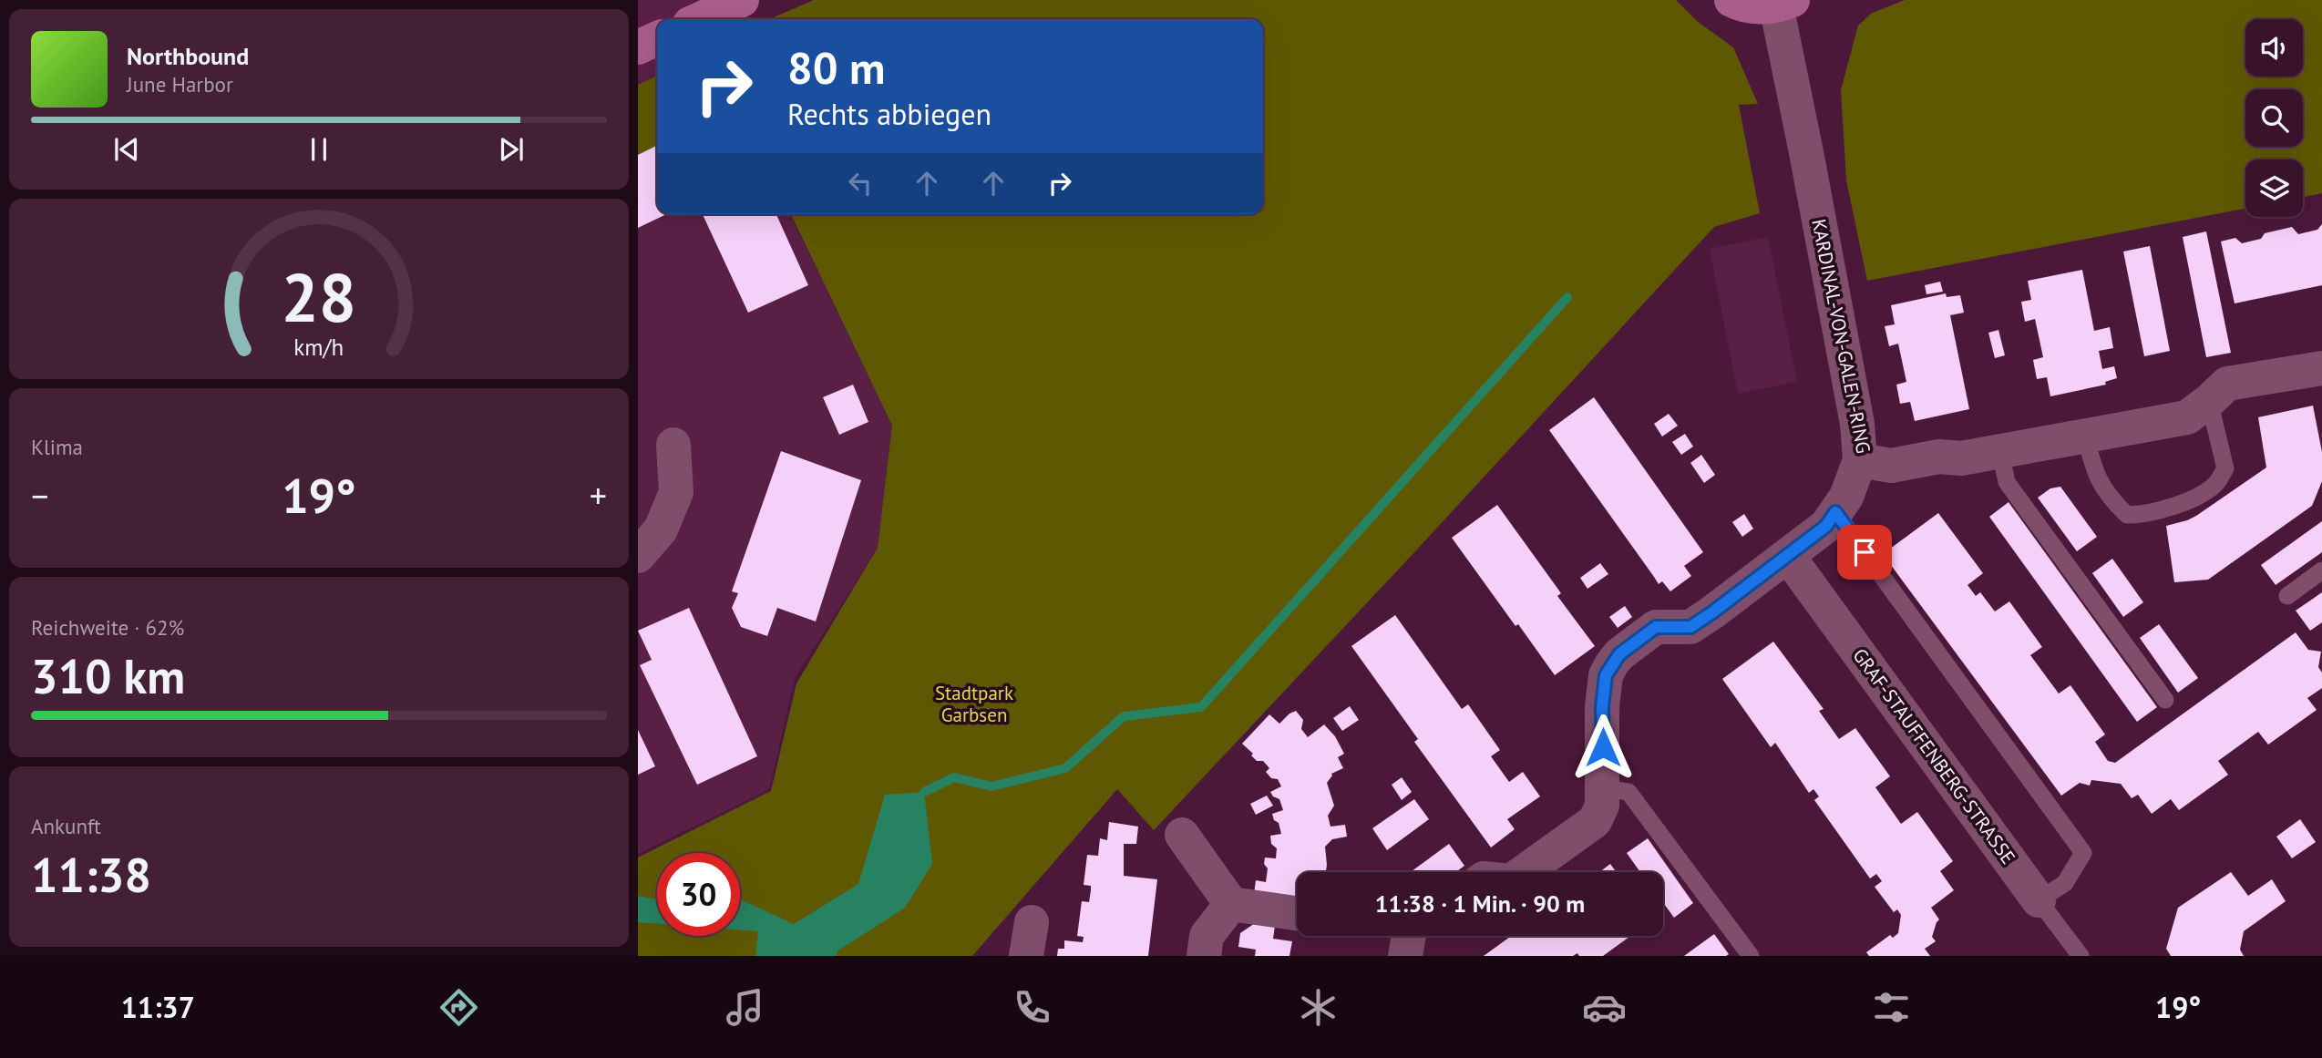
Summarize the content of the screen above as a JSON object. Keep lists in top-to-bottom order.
{
  "streets": {
    "street": ["KARDINAL-VON-GALEN-RING", "GRAF-STAUFFENBERG-STRASSE"]
  },
  "parks": ["Stadtpark Garbsen"],
  "page": {
    "turn": ["80 m", "Rechts abbiegen"],
    "song": ["Northbound", "June Harbor"],
    "tile": [
      "Klima",
      ["Reichweite · 62%", "310 km"],
      ["Ankunft", "11:38"]
    ],
    "heat": ["−", "19°", "+"],
    "limit": "30",
    "trip": "11:38 · 1 Min. · 90 m",
    "tabs": ["11:37", "19°"],
    "gauge": ["28", "km/h"]
  }
}
